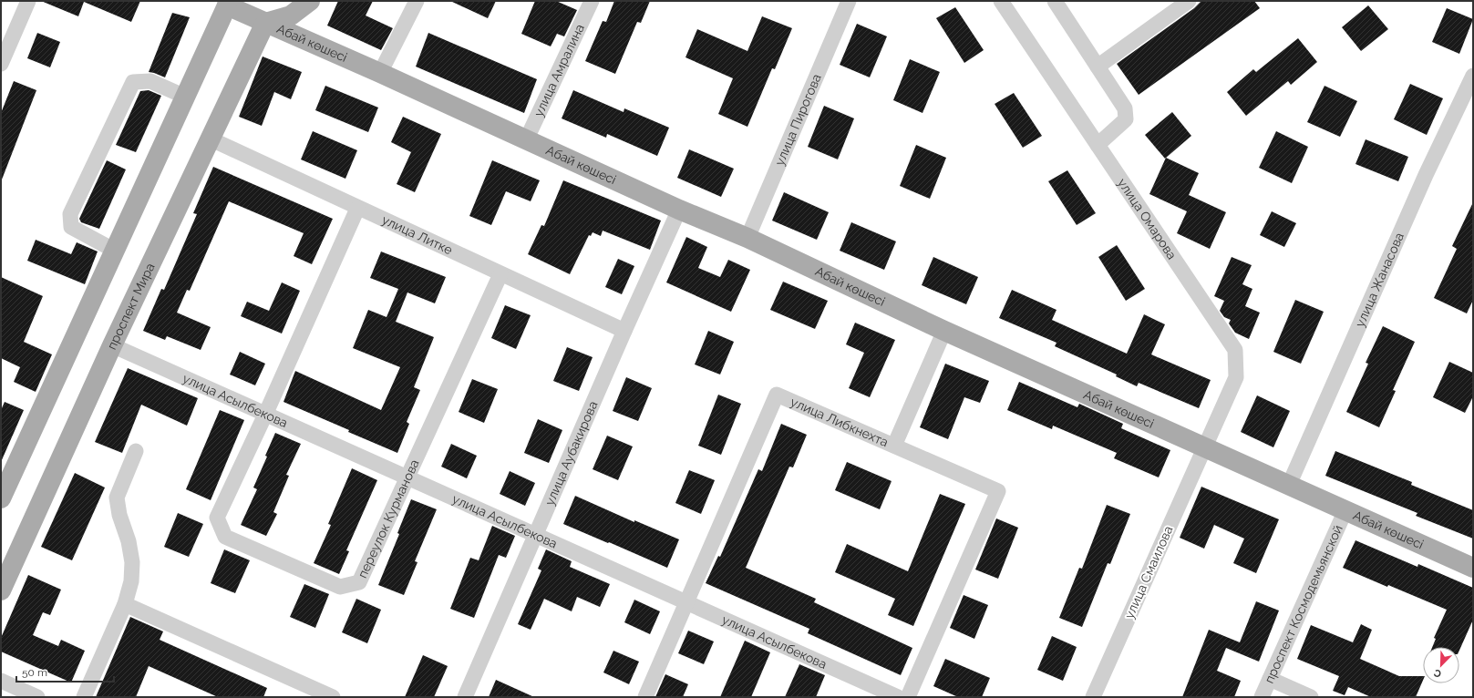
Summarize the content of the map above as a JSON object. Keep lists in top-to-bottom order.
{
  "streets": {
    "main road": ["Абай көшесі", "проспект Мира"],
    "street": [
      "улица Амралина",
      "улица Пирогова",
      "улица Омарова",
      "улица Литке",
      "улица Жанасова",
      "улица Асылбекова",
      "улица Либкнехта",
      "улица Аубакирова",
      "переулок Курманова",
      "улица Смаилова",
      "проспект Космодемьянской"
    ]
  },
  "crossings": [
    ["Абай көшесі", "улица Амралина"],
    ["Абай көшесі", "улица Пирогова"],
    ["Абай көшесі", "улица Омарова"],
    ["Абай көшесі", "улица Жанасова"],
    ["Абай көшесі", "проспект Мира"],
    ["Абай көшесі", "улица Аубакирова"],
    ["Абай көшесі", "улица Смаилова"],
    ["Абай көшесі", "проспект Космодемьянской"],
    ["улица Омарова", "улица Смаилова"],
    ["улица Литке", "проспект Мира"],
    ["улица Литке", "улица Аубакирова"],
    ["улица Литке", "переулок Курманова"],
    ["проспект Мира", "улица Асылбекова"],
    ["улица Асылбекова", "улица Либкнехта"],
    ["улица Асылбекова", "улица Аубакирова"],
    ["улица Асылбекова", "переулок Курманова"]
  ],
  "scale_bar": "50 m",
  "north": "bottom left"
}
